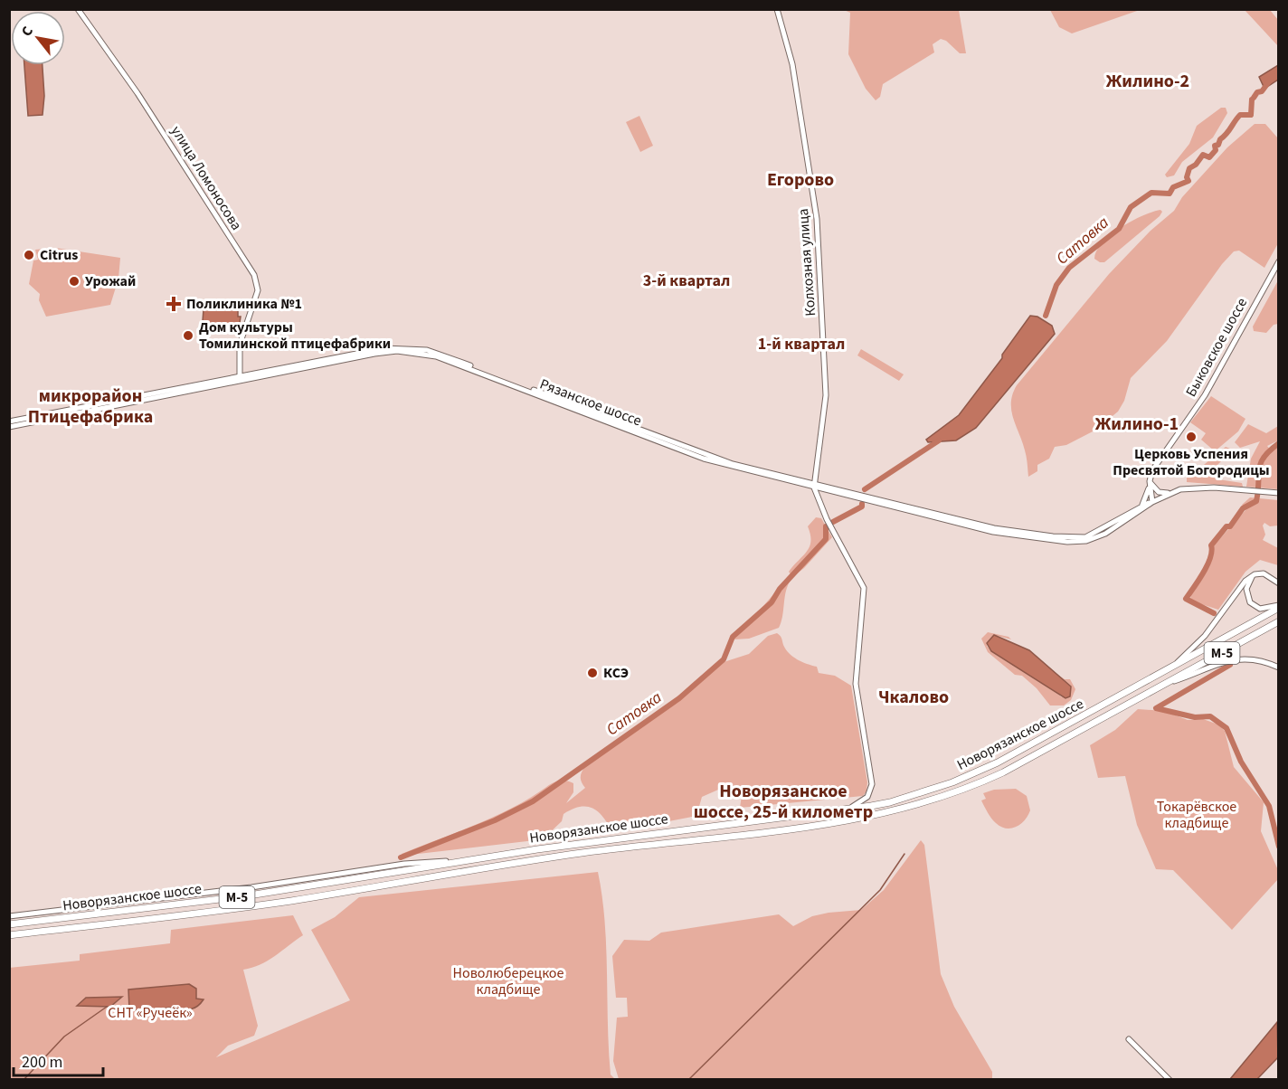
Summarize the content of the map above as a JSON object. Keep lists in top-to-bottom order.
{
  "streets": {
    "highway": ["М-5", "Новорязанское шоссе"],
    "main road": [
      "улица Ломоносова",
      "Колхозная улица",
      "Быковское шоссе",
      "Рязанское шоссе"
    ]
  },
  "crossings": [
    ["улица Ломоносова", "Рязанское шоссе"],
    ["Колхозная улица", "Рязанское шоссе"],
    ["Быковское шоссе", "Рязанское шоссе"]
  ],
  "districts": [
    "Жилино-2",
    "Егорово",
    "3-й квартал",
    "1-й квартал",
    "микрорайон Птицефабрика",
    "Жилино-1",
    "Чкалово",
    "Новорязанское шоссе, 25-й километр"
  ],
  "water": ["Сатовка"],
  "parks": ["Токарёвское кладбище", "Новолюберецкое кладбище", "СНТ «Ручеёк»"],
  "places": {
    "other": [
      "Citrus",
      "Урожай",
      "Дом культуры Томилинской птицефабрики",
      "Церковь Успения Пресвятой Богородицы",
      "КСЭ"
    ],
    "health": ["Поликлиника №1"]
  },
  "scale_bar": "200 m",
  "north": "top left"
}
